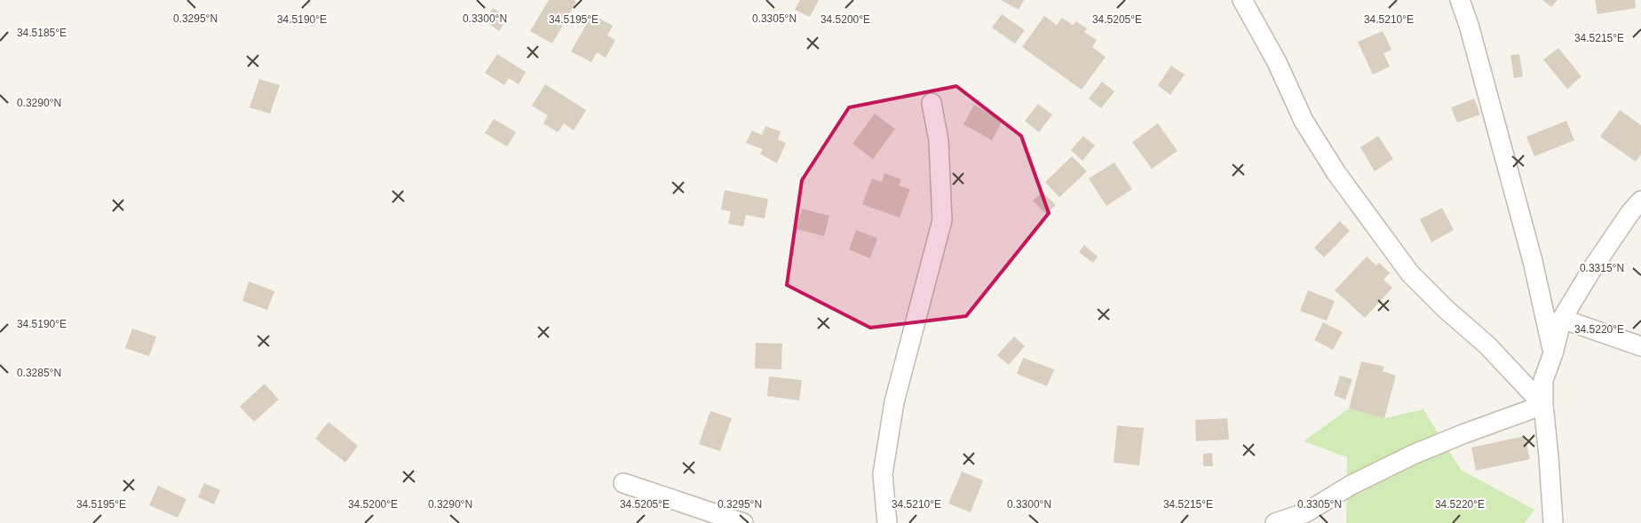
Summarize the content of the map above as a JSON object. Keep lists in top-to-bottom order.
{
  "coordinates": [
    "0.3295°N",
    "0.3300°N",
    "0.3305°N",
    "34.5200°E",
    "34.5205°E",
    "34.5210°E",
    "34.5190°E",
    "34.5195°E",
    "34.5185°E",
    "34.5215°E",
    "0.3290°N",
    "0.3315°N",
    "34.5220°E",
    "0.3285°N"
  ]
}
